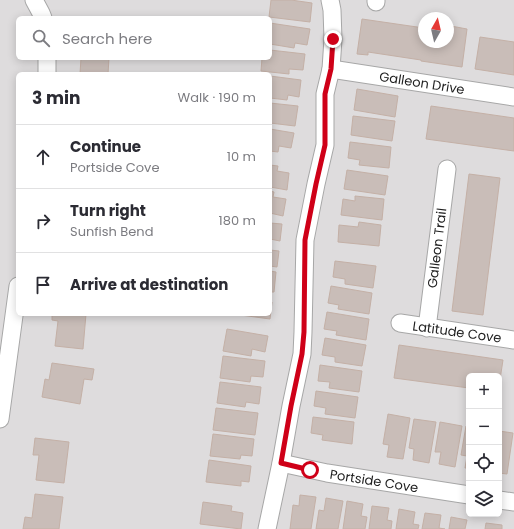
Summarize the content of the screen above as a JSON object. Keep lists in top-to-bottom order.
{
  "streets": {
    "street": [
      "Galleon Drive",
      "Galleon Trail",
      "Latitude Cove",
      "Portside Cove"
    ]
  },
  "crossings": [
    ["Galleon Trail", "Latitude Cove"]
  ],
  "north": "top",
  "page": {
    "search": "Search here",
    "heading": ["3 min", "Walk · 190 m"],
    "list": [
      ["Continue", "Portside Cove", "10 m"],
      ["Turn right", "Sunfish Bend", "180 m"],
      "Arrive at destination"
    ],
    "map_buttons": ["+", "−"]
  }
}
